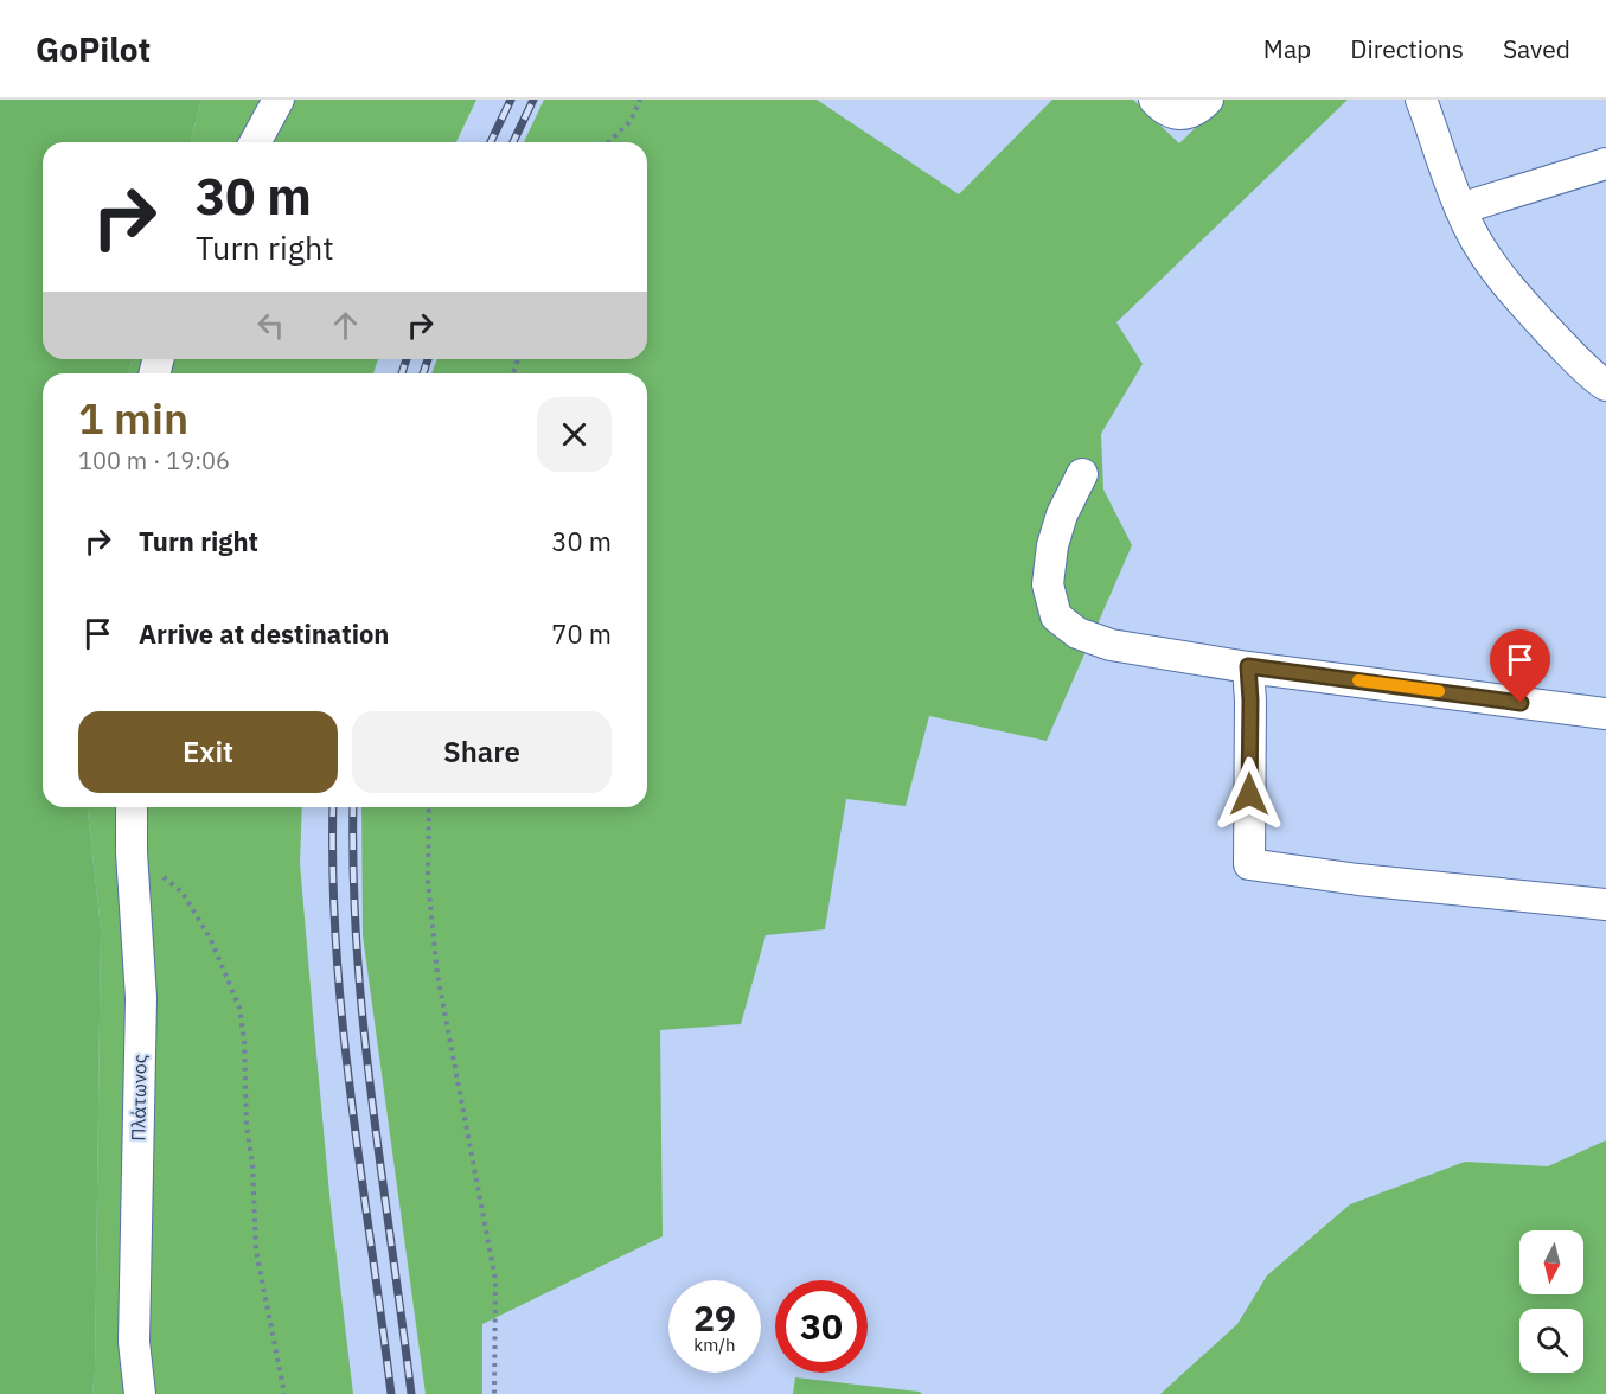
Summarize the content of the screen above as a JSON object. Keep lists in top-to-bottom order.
{
  "streets": {
    "street": ["Πλάτωνος"]
  },
  "north": "bottom",
  "page": {
    "header": "GoPilot",
    "nav": ["Map", "Directions", "Saved"],
    "turn": ["30 m", "Turn right"],
    "heading": ["1 min", "100 m · 19:06"],
    "list": [
      {
        "name": "Turn right",
        "value": "30 m"
      },
      {
        "name": "Arrive at destination",
        "value": "70 m"
      }
    ],
    "buttons": ["Exit", "Share"],
    "speed": "29 km/h",
    "limit": "30"
  }
}
